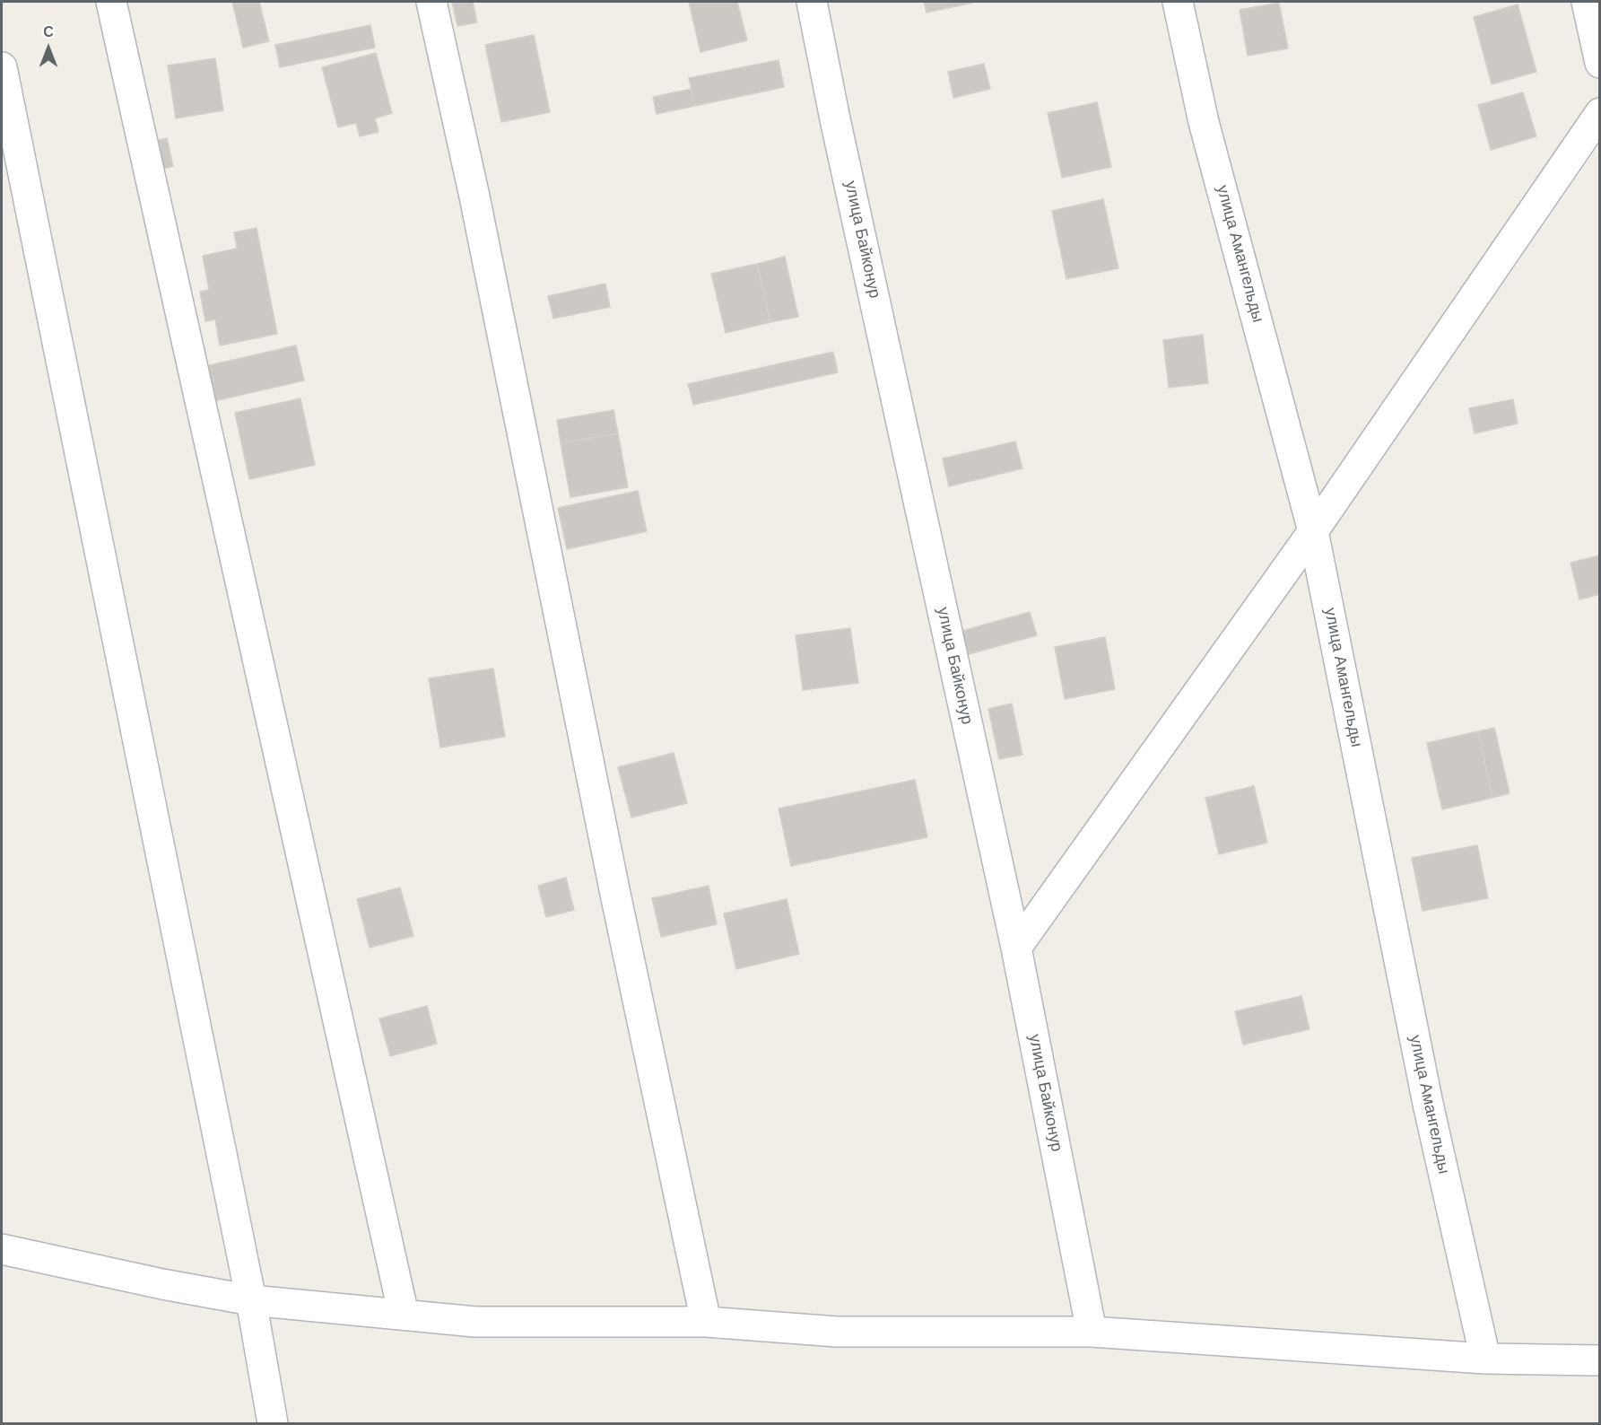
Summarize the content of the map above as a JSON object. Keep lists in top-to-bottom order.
{
  "streets": {
    "street": ["улица Байконур", "улица Амангельды"]
  },
  "north": "top"
}
